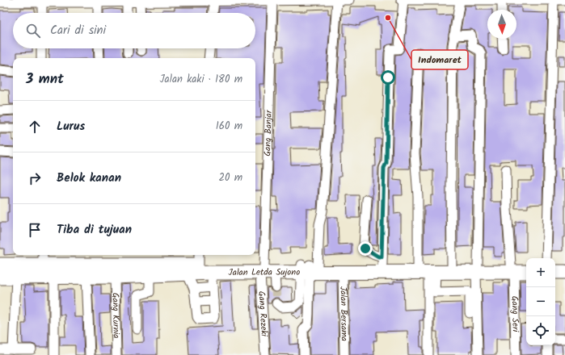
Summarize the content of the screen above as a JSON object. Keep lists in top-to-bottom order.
{
  "streets": {
    "highway": ["Jalan Letda Sujono"],
    "street": [
      "Gang Banjar",
      "Gang Rezeki",
      "Jalan Bersama",
      "Gang Seri",
      "Gang Kurnia"
    ]
  },
  "crossings": [
    ["Gang Banjar", "Jalan Letda Sujono"],
    ["Gang Banjar", "Gang Rezeki"],
    ["Jalan Letda Sujono", "Gang Rezeki"],
    ["Jalan Letda Sujono", "Jalan Bersama"],
    ["Jalan Letda Sujono", "Gang Seri"],
    ["Jalan Letda Sujono", "Gang Kurnia"]
  ],
  "places": ["Indomaret"],
  "north": "bottom",
  "page": {
    "search": "Cari di sini",
    "heading": ["3 mnt", "Jalan kaki · 180 m"],
    "list": [
      ["Lurus", "160 m"],
      ["Belok kanan", "20 m"],
      "Tiba di tujuan"
    ],
    "map_buttons": ["+", "−"]
  }
}
